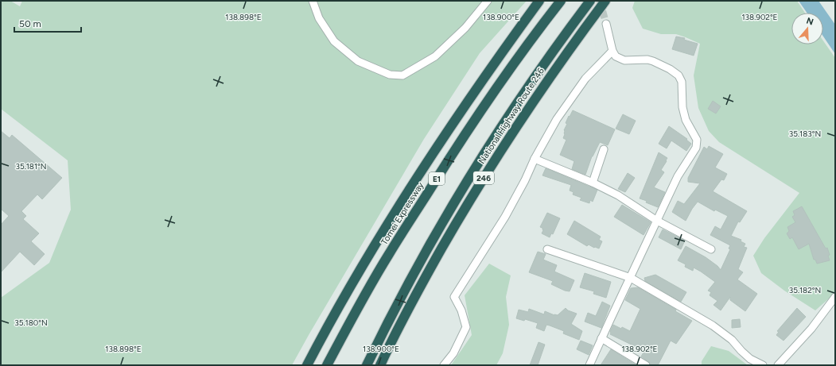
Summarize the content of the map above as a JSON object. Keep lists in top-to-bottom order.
{
  "streets": {
    "highway": [
      "National Highway Route 246",
      "246",
      "E1",
      "Tomei Expressway"
    ]
  },
  "scale_bar": "50 m",
  "north": "top",
  "coordinates": [
    "138.898°E",
    "138.900°E",
    "138.902°E",
    "35.183°N",
    "35.181°N",
    "35.182°N",
    "35.180°N"
  ]
}
